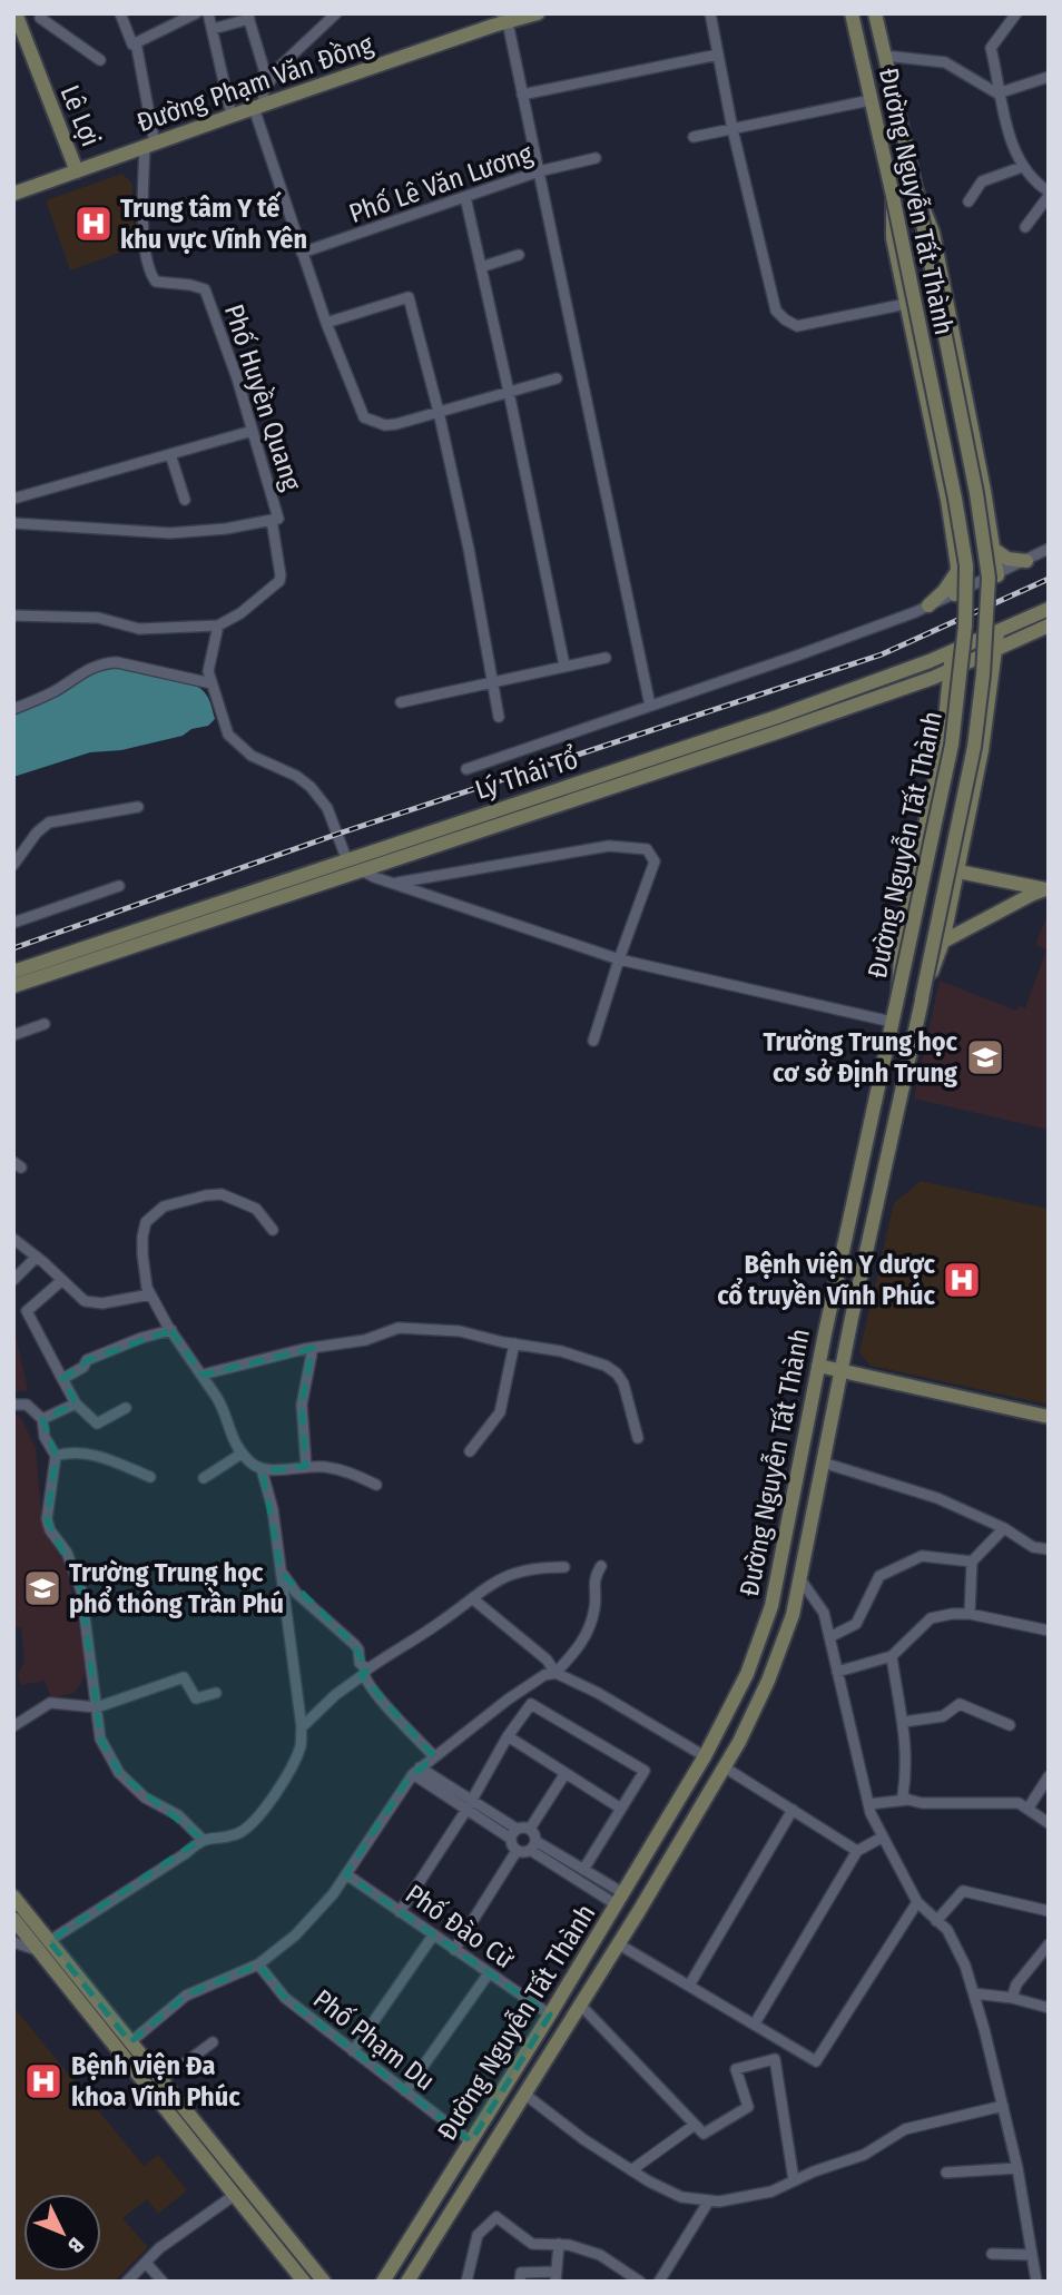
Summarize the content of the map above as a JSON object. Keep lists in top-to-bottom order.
{
  "streets": {
    "main road": [
      "Đường Phạm Văn Đồng",
      "Lê Lợi",
      "Đường Nguyễn Tất Thành",
      "Lý Thái Tổ"
    ],
    "street": [
      "Phố Lê Văn Lương",
      "Phố Huyền Quang",
      "Phố Đào Cừ",
      "Phố Phạm Du"
    ]
  },
  "crossings": [
    ["Đường Phạm Văn Đồng", "Lê Lợi"],
    ["Đường Phạm Văn Đồng", "Phố Huyền Quang"],
    ["Đường Nguyễn Tất Thành", "Phố Đào Cừ"],
    ["Đường Nguyễn Tất Thành", "Phố Phạm Du"]
  ],
  "places": {
    "hospital": ["Trung tâm Y tế khu vực Vĩnh Yên", "Bệnh viện Y dược cổ truyền Vĩnh Phúc", "Bệnh viện Đa khoa Vĩnh Phúc"],
    "school or university": ["Trường Trung học cơ sở Định Trung", "Trường Trung học phổ thông Trần Phú"]
  },
  "north": "bottom right"
}
